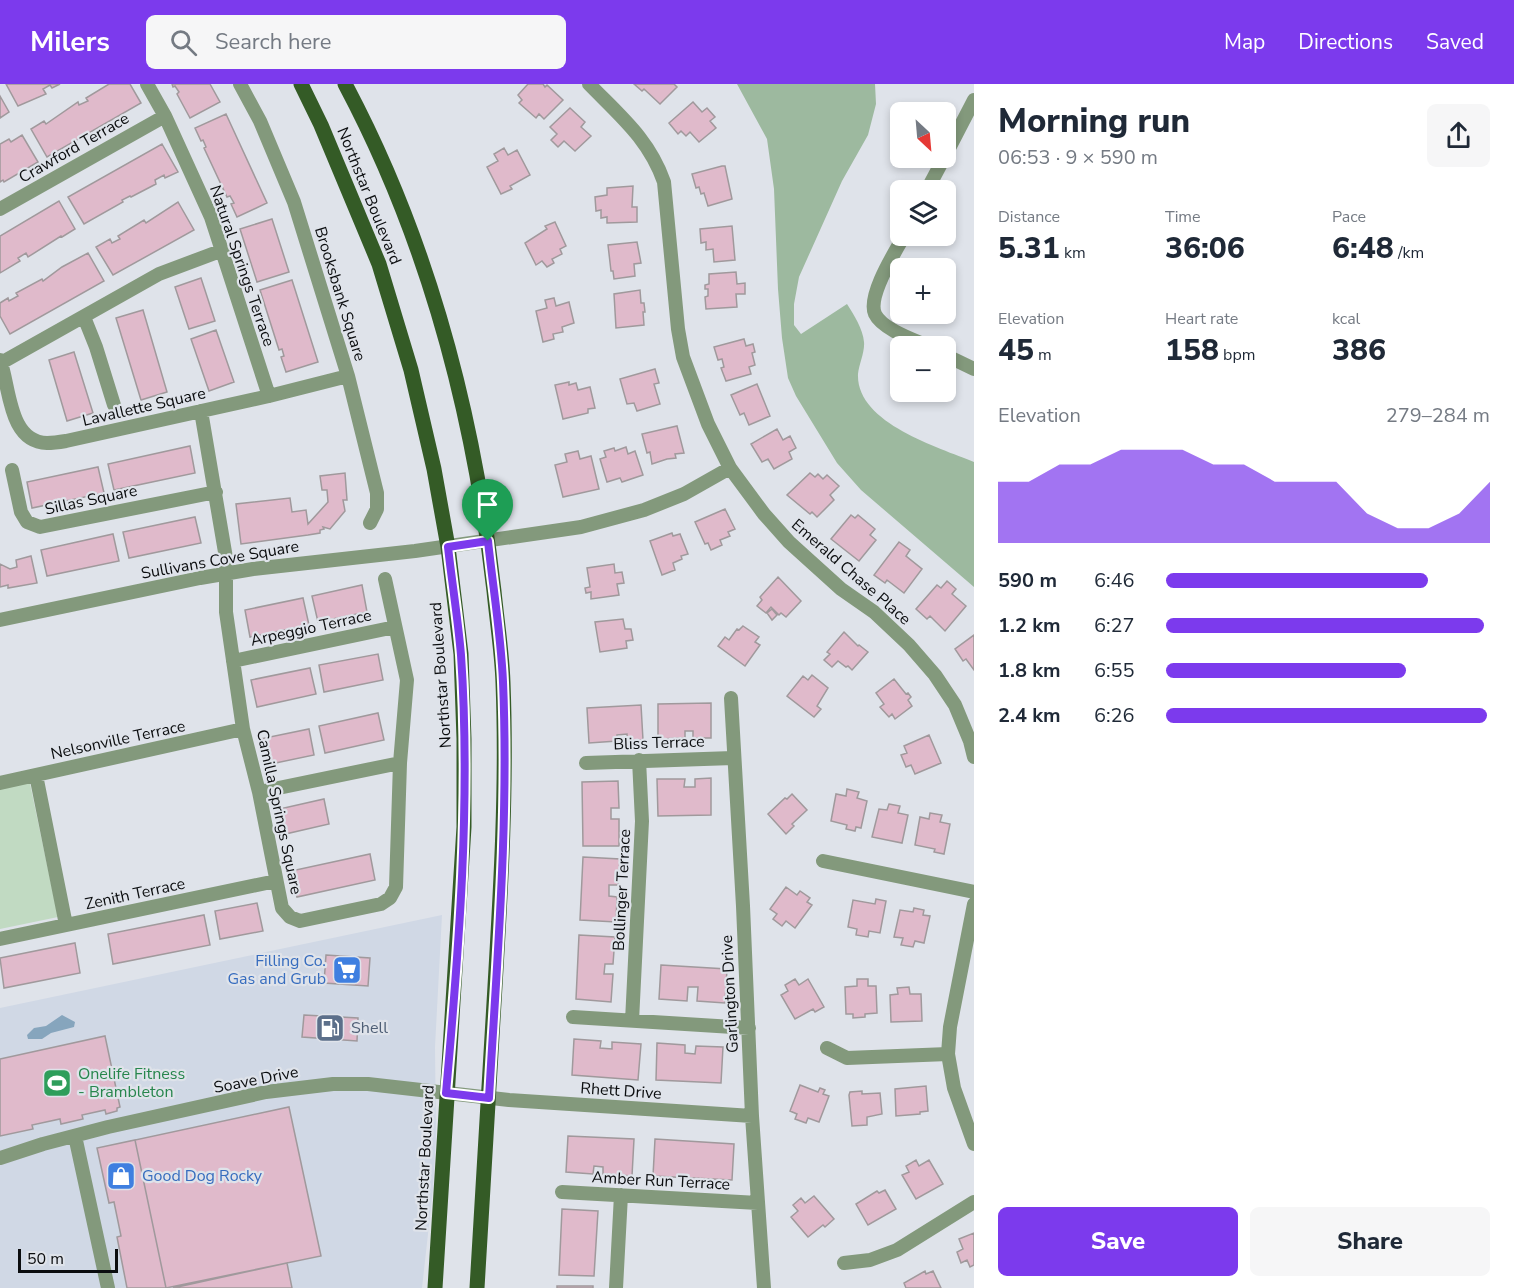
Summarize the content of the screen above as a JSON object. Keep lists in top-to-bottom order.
{
  "streets": {
    "main road": ["Northstar Boulevard"],
    "street": [
      "Crawford Terrace",
      "Natural Springs Terrace",
      "Brooksbank Square",
      "Lavallette Square",
      "Sillas Square",
      "Sullivans Cove Square",
      "Emerald Chase Place",
      "Arpeggio Terrace",
      "Nelsonville Terrace",
      "Bliss Terrace",
      "Camilla Springs Square",
      "Bollinger Terrace",
      "Zenith Terrace",
      "Garlington Drive",
      "Soave Drive",
      "Rhett Drive",
      "Amber Run Terrace"
    ]
  },
  "crossings": [
    ["Crawford Terrace", "Natural Springs Terrace"],
    ["Northstar Boulevard", "Sullivans Cove Square"],
    ["Northstar Boulevard", "Soave Drive"],
    ["Northstar Boulevard", "Rhett Drive"],
    ["Natural Springs Terrace", "Lavallette Square"],
    ["Brooksbank Square", "Lavallette Square"],
    ["Lavallette Square", "Camilla Springs Square"],
    ["Sillas Square", "Camilla Springs Square"],
    ["Sullivans Cove Square", "Emerald Chase Place"],
    ["Sullivans Cove Square", "Camilla Springs Square"],
    ["Arpeggio Terrace", "Camilla Springs Square"],
    ["Nelsonville Terrace", "Camilla Springs Square"],
    ["Bliss Terrace", "Bollinger Terrace"],
    ["Bliss Terrace", "Garlington Drive"],
    ["Camilla Springs Square", "Zenith Terrace"],
    ["Garlington Drive", "Rhett Drive"],
    ["Garlington Drive", "Amber Run Terrace"],
    ["Soave Drive", "Rhett Drive"]
  ],
  "places": {
    "supermarket": ["Filling Co. Gas and Grub"],
    "fuel station": ["Shell"],
    "sports": ["Onelife Fitness - Brambleton"],
    "shop": ["Good Dog Rocky"]
  },
  "scale_bar": "50 m",
  "north": "bottom right",
  "page": {
    "header": "Milers",
    "search": "Search here",
    "nav": ["Map", "Directions", "Saved"],
    "heading": ["Morning run", "06:53 · 9 × 590 m"],
    "map_buttons": ["+", "−"],
    "stats": [
      ["Distance", "5.31 km"],
      ["Time", "36:06"],
      ["Pace", "6:48 /km"],
      ["Elevation", "45 m"],
      ["Heart rate", "158 bpm"],
      ["kcal", "386"]
    ],
    "chart": ["Elevation", "279–284 m"],
    "list": [
      {
        "name": "590 m",
        "note": "6:46"
      },
      {
        "name": "1.2 km",
        "note": "6:27"
      },
      {
        "name": "1.8 km",
        "note": "6:55"
      },
      {
        "name": "2.4 km",
        "note": "6:26"
      }
    ],
    "buttons": ["Save", "Share"],
    "scale": "50 m"
  }
}
